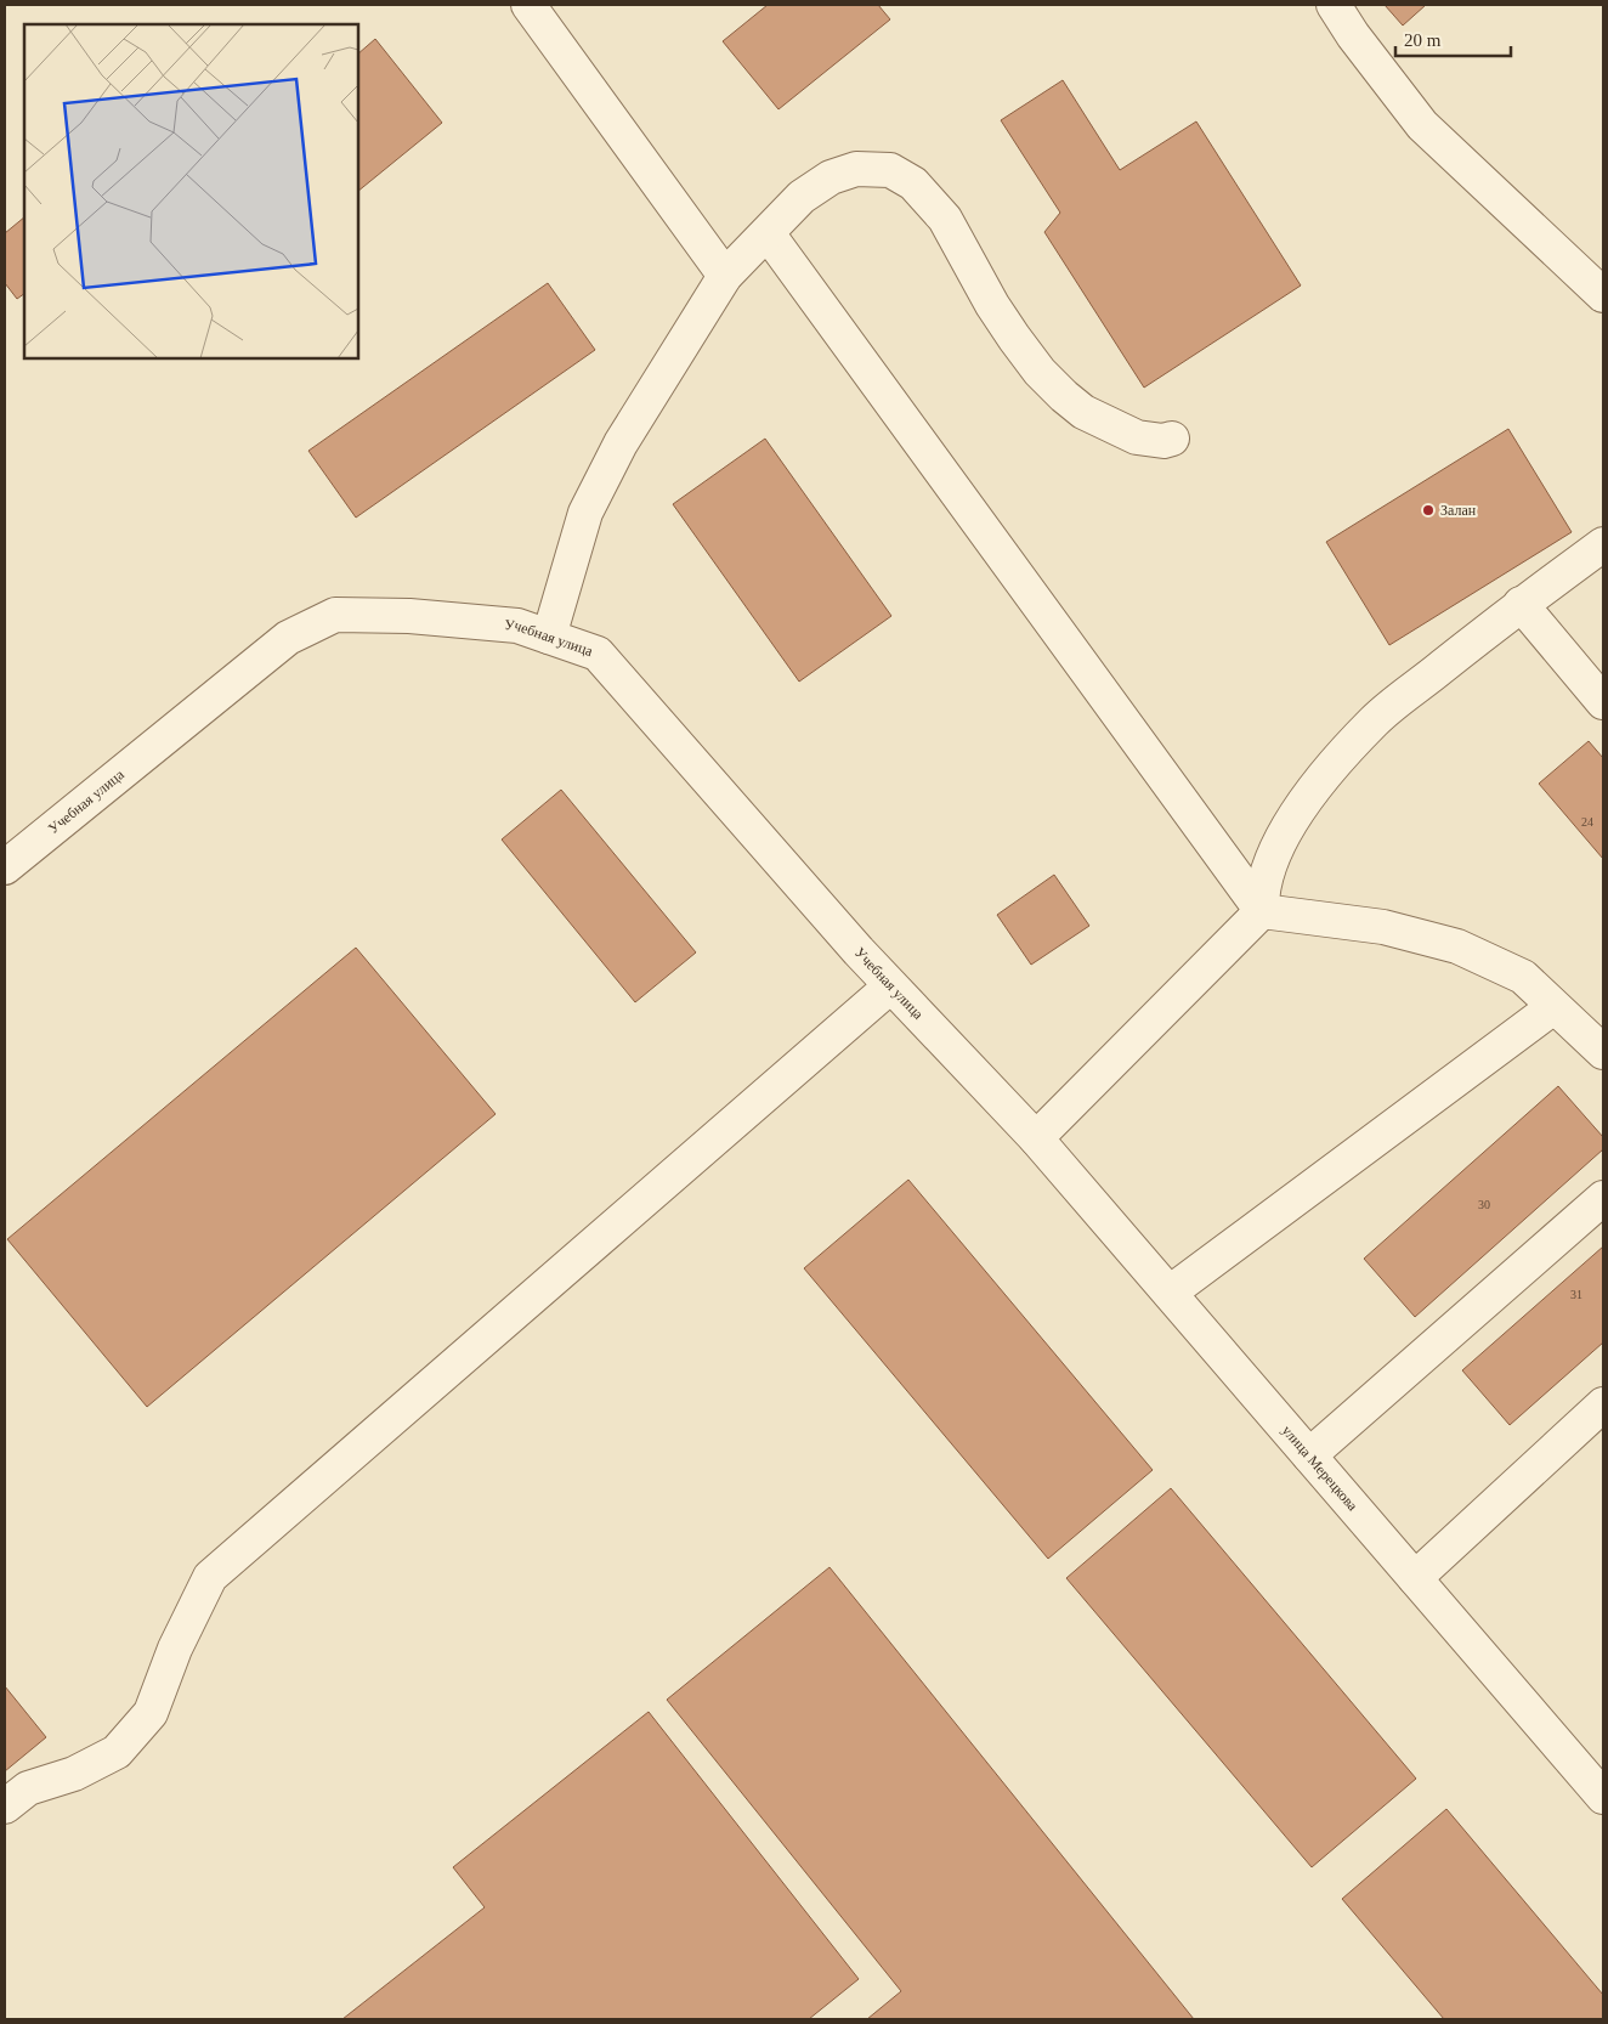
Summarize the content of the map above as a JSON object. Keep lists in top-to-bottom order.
{
  "streets": {
    "street": ["Учебная улица", "улица Мерецкова"]
  },
  "crossings": [
    ["Учебная улица", "улица Мерецкова"]
  ],
  "places": ["Залан"],
  "house_numbers": ["24", "30", "31"],
  "scale_bar": "20 m"
}
